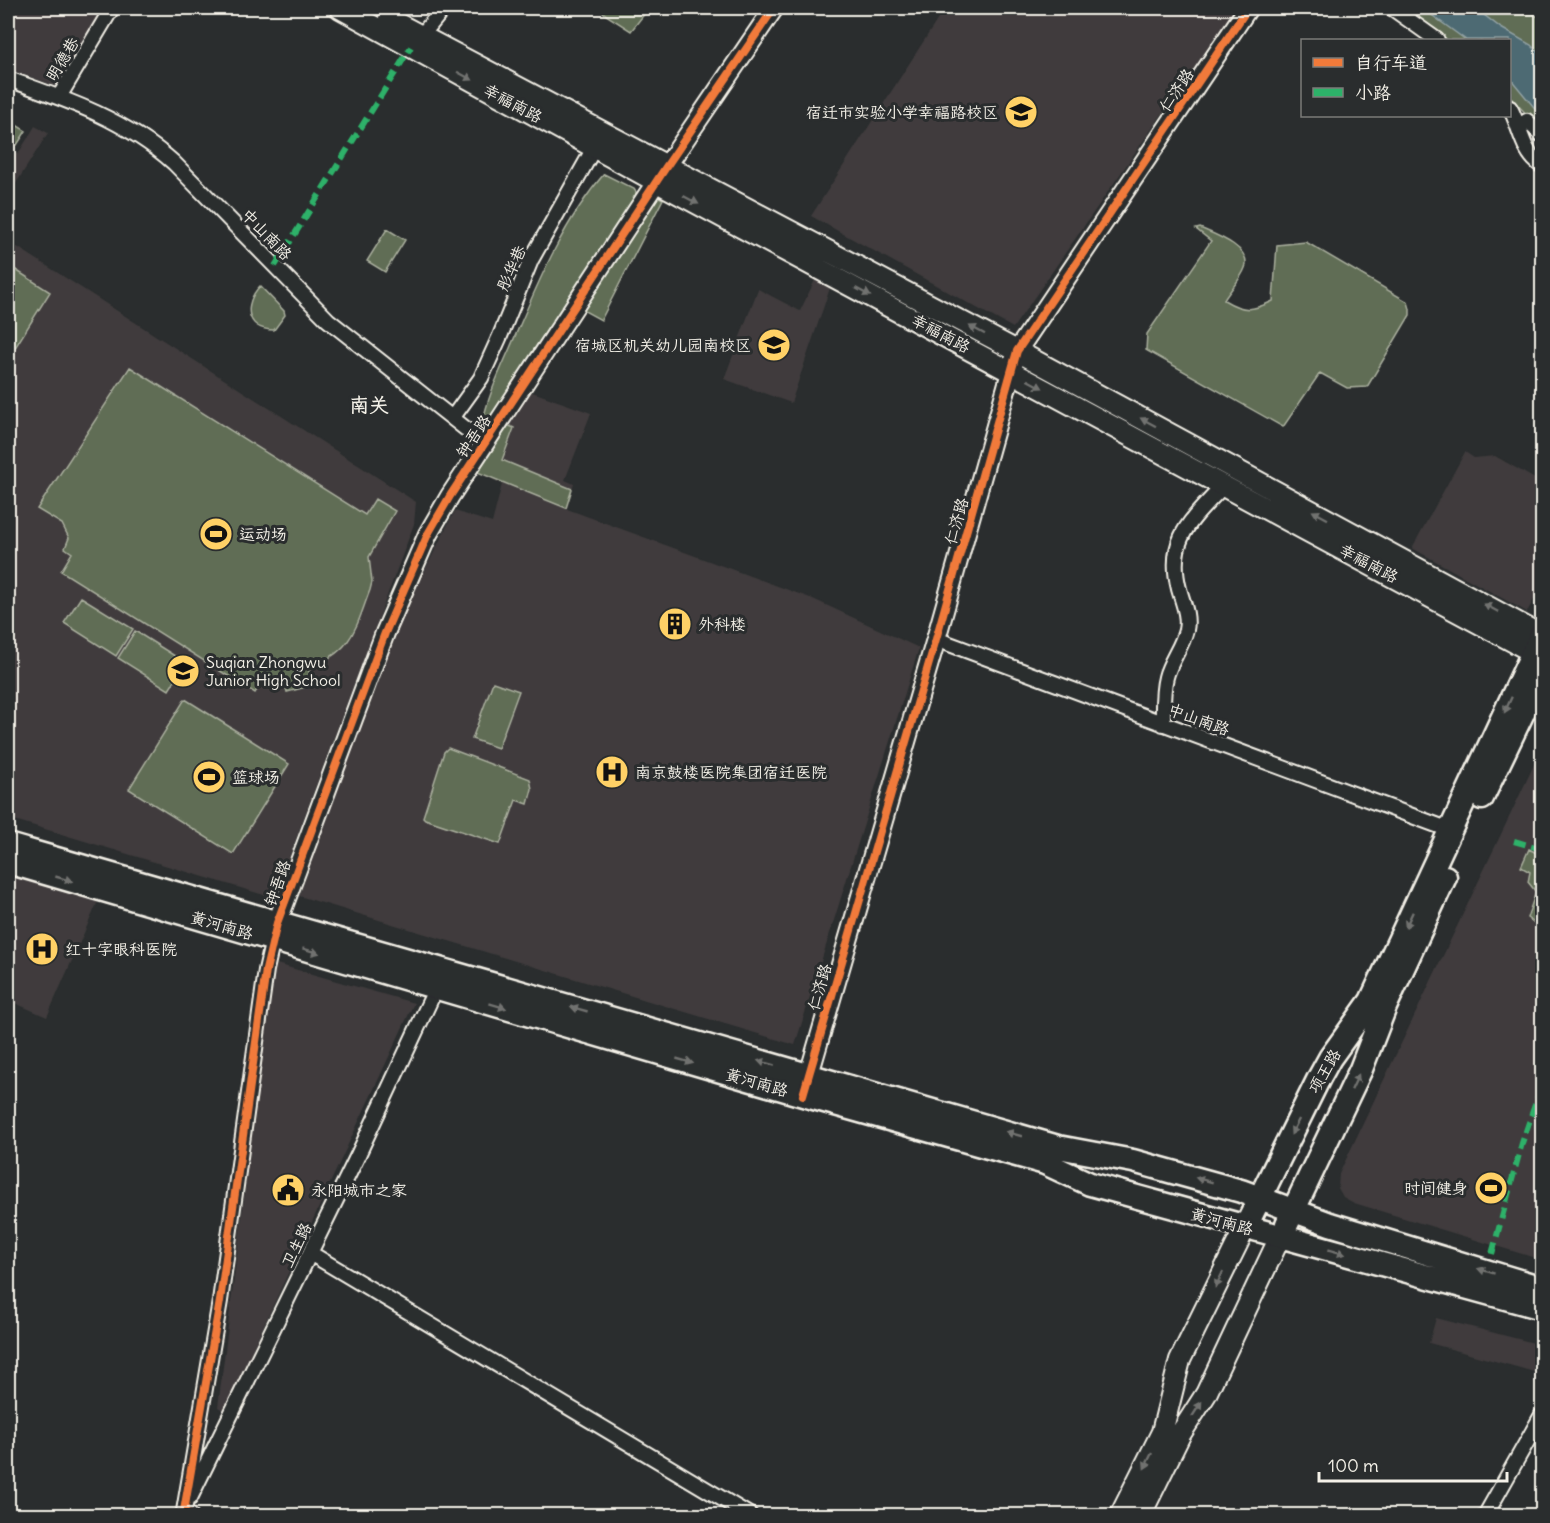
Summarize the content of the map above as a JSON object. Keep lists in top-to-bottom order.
{
  "streets": {
    "main road": ["幸福南路", "黄河南路", "项王路"],
    "street": [
      "明德巷",
      "仁济路",
      "中山南路",
      "彤华巷",
      "钟吾路",
      "卫生路"
    ]
  },
  "crossings": [
    ["明德巷", "中山南路"],
    ["仁济路", "幸福南路"],
    ["仁济路", "中山南路"],
    ["仁济路", "黄河南路"],
    ["幸福南路", "彤华巷"],
    ["幸福南路", "钟吾路"],
    ["幸福南路", "项王路"],
    ["中山南路", "彤华巷"],
    ["中山南路", "钟吾路"],
    ["中山南路", "项王路"],
    ["钟吾路", "黄河南路"],
    ["黄河南路", "项王路"],
    ["黄河南路", "卫生路"]
  ],
  "districts": ["南关"],
  "places": {
    "school or university": ["宿迁市实验小学幸福路校区", "宿城区机关幼儿园南校区", "Suqian Zhongwu Junior High School"],
    "sports": ["运动场", "篮球场", "时间健身"],
    "building": ["外科楼"],
    "hospital": ["南京鼓楼医院集团宿迁医院", "红十字眼科医院"],
    "public building": ["永阳城市之家"]
  },
  "legend": ["自行车道", "小路"],
  "scale_bar": "100 m"
}
